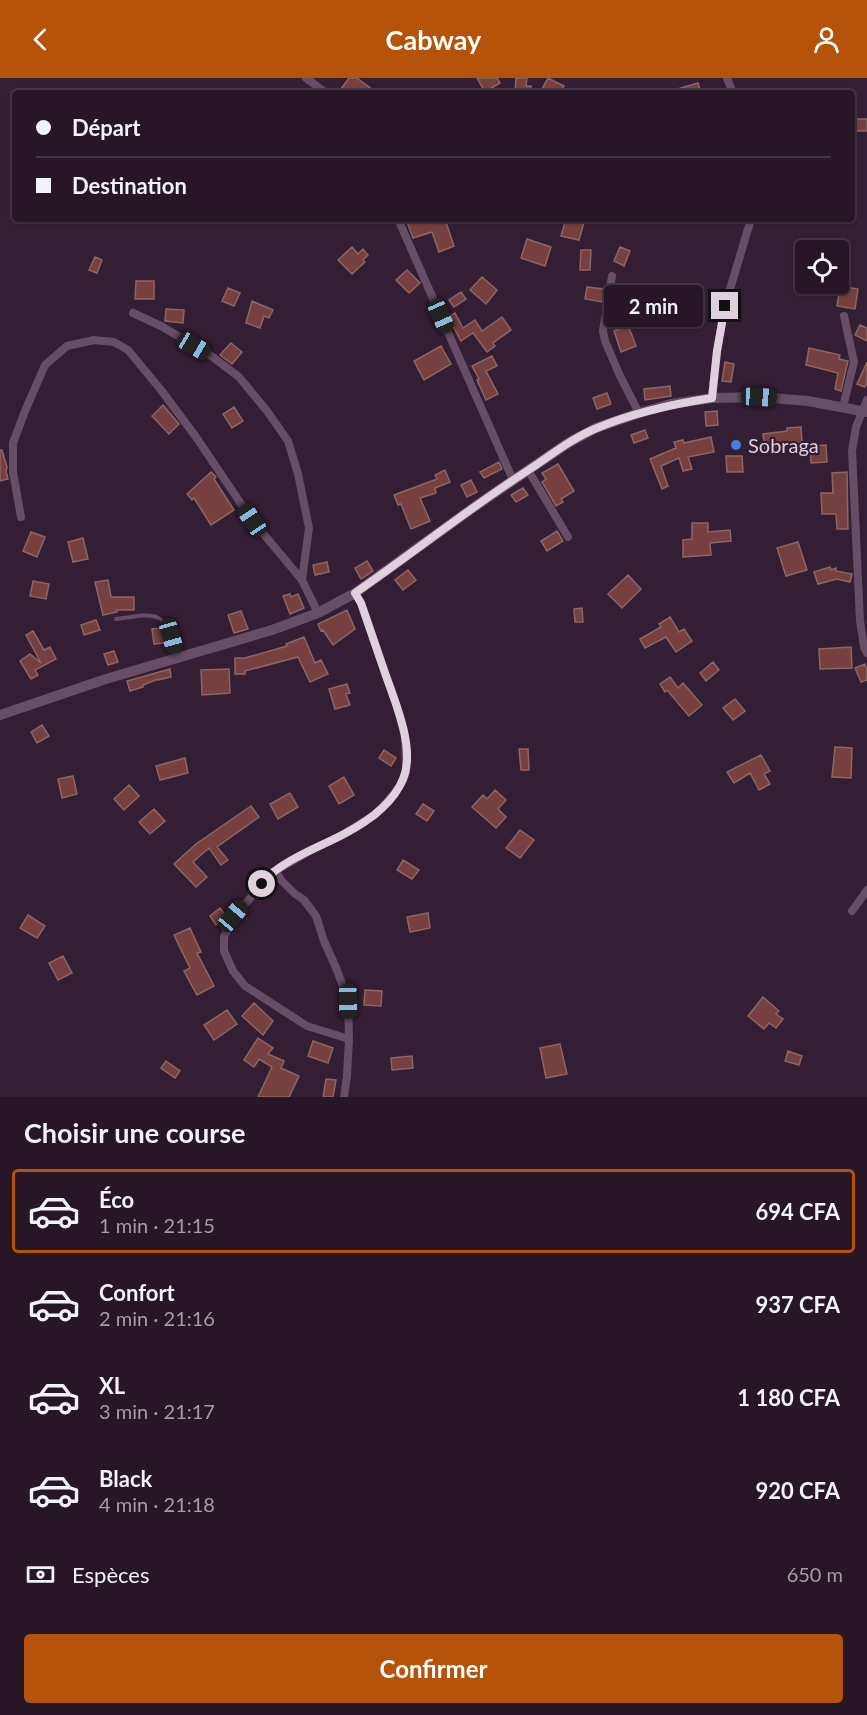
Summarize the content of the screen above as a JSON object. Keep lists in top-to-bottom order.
{
  "places": ["Sobraga"],
  "page": {
    "header": "Cabway",
    "banner": ["Départ", "Destination"],
    "bubble": "2 min",
    "heading": "Choisir une course",
    "list": [
      {
        "name": "Éco",
        "note": "1 min · 21:15",
        "value": "694 CFA"
      },
      {
        "name": "Confort",
        "note": "2 min · 21:16",
        "value": "937 CFA"
      },
      {
        "name": "XL",
        "note": "3 min · 21:17",
        "value": "1 180 CFA"
      },
      {
        "name": "Black",
        "note": "4 min · 21:18",
        "value": "920 CFA"
      }
    ],
    "pay": ["Espèces", "650 m"],
    "buttons": "Confirmer"
  }
}
